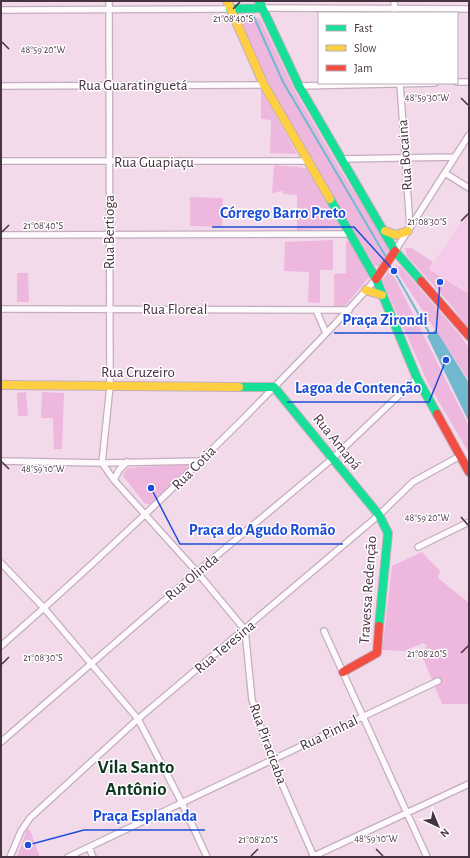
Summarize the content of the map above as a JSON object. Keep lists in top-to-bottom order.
{
  "streets": {
    "main road": ["Rua Cruzeiro", "Rua Amapá", "Travessa Redenção"],
    "street": [
      "Rua Guaratinguetá",
      "Rua Bocaina",
      "Rua Guapiaçu",
      "Rua Bertioga",
      "Rua Floreal",
      "Rua Cotia",
      "Rua Olinda",
      "Rua Teresina",
      "Rua Pinhal",
      "Rua Piracicaba"
    ]
  },
  "crossings": [
    ["Rua Guaratinguetá", "Rua Bertioga"],
    ["Rua Guapiaçu", "Rua Bertioga"],
    ["Rua Bertioga", "Rua Floreal"],
    ["Rua Bertioga", "Rua Cruzeiro"],
    ["Rua Floreal", "Rua Cotia"],
    ["Rua Cruzeiro", "Rua Amapá"],
    ["Rua Cruzeiro", "Rua Cotia"],
    ["Rua Amapá", "Rua Cotia"],
    ["Rua Amapá", "Rua Olinda"],
    ["Rua Amapá", "Travessa Redenção"],
    ["Rua Amapá", "Rua Teresina"],
    ["Travessa Redenção", "Rua Teresina"],
    ["Rua Teresina", "Rua Piracicaba"],
    ["Rua Pinhal", "Rua Piracicaba"]
  ],
  "districts": ["Vila Santo Antônio"],
  "places": [
    "Córrego Barro Preto",
    "Praça Zirondi",
    "Lagoa de Contenção",
    "Praça do Agudo Romão",
    "Praça Esplanada"
  ],
  "legend": ["Fast", "Slow", "Jam"],
  "north": "bottom right",
  "coordinates": [
    "21°08'40\"S",
    "48°59'20\"W",
    "48°59'30\"W",
    "21°08'30\"S",
    "48°59'10\"W",
    "21°08'20\"S"
  ]
}
